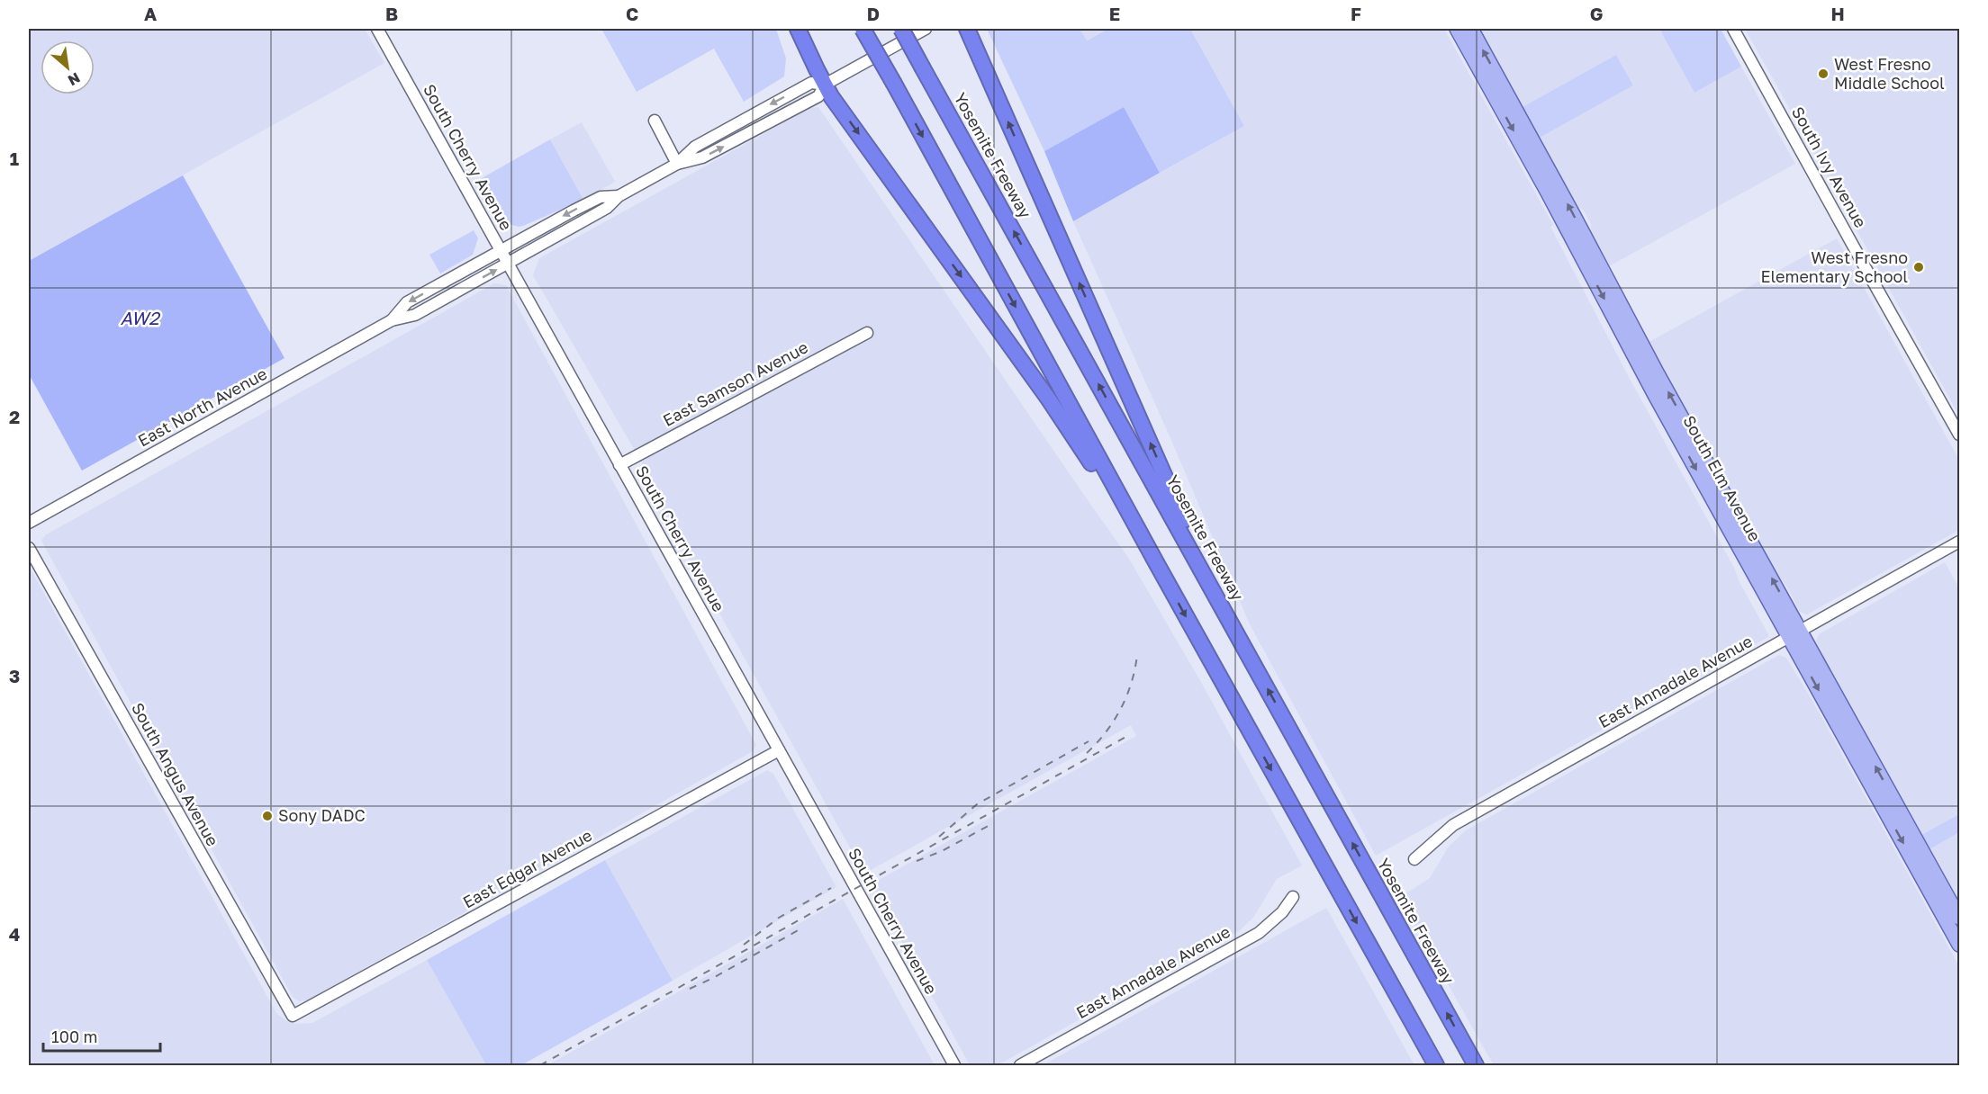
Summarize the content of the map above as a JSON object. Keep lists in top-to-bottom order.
{
  "streets": {
    "highway": ["Yosemite Freeway"],
    "main road": ["South Elm Avenue"],
    "street": [
      "South Cherry Avenue",
      "South Ivy Avenue",
      "East Samson Avenue",
      "East North Avenue",
      "East Annadale Avenue",
      "South Angus Avenue",
      "East Edgar Avenue"
    ]
  },
  "crossings": [
    ["South Cherry Avenue", "East Samson Avenue"],
    ["South Cherry Avenue", "East North Avenue"],
    ["South Cherry Avenue", "East Edgar Avenue"],
    ["South Elm Avenue", "East Annadale Avenue"],
    ["South Angus Avenue", "East Edgar Avenue"]
  ],
  "water": ["AW2"],
  "places": ["West Fresno Middle School", "West Fresno Elementary School", "Sony DADC"],
  "scale_bar": "100 m",
  "north": "bottom right",
  "grid": {
    "columns": [
      "A",
      "B",
      "C",
      "D",
      "E",
      "F",
      "G",
      "H"
    ],
    "rows": [
      "1",
      "2",
      "3",
      "4"
    ]
  }
}
